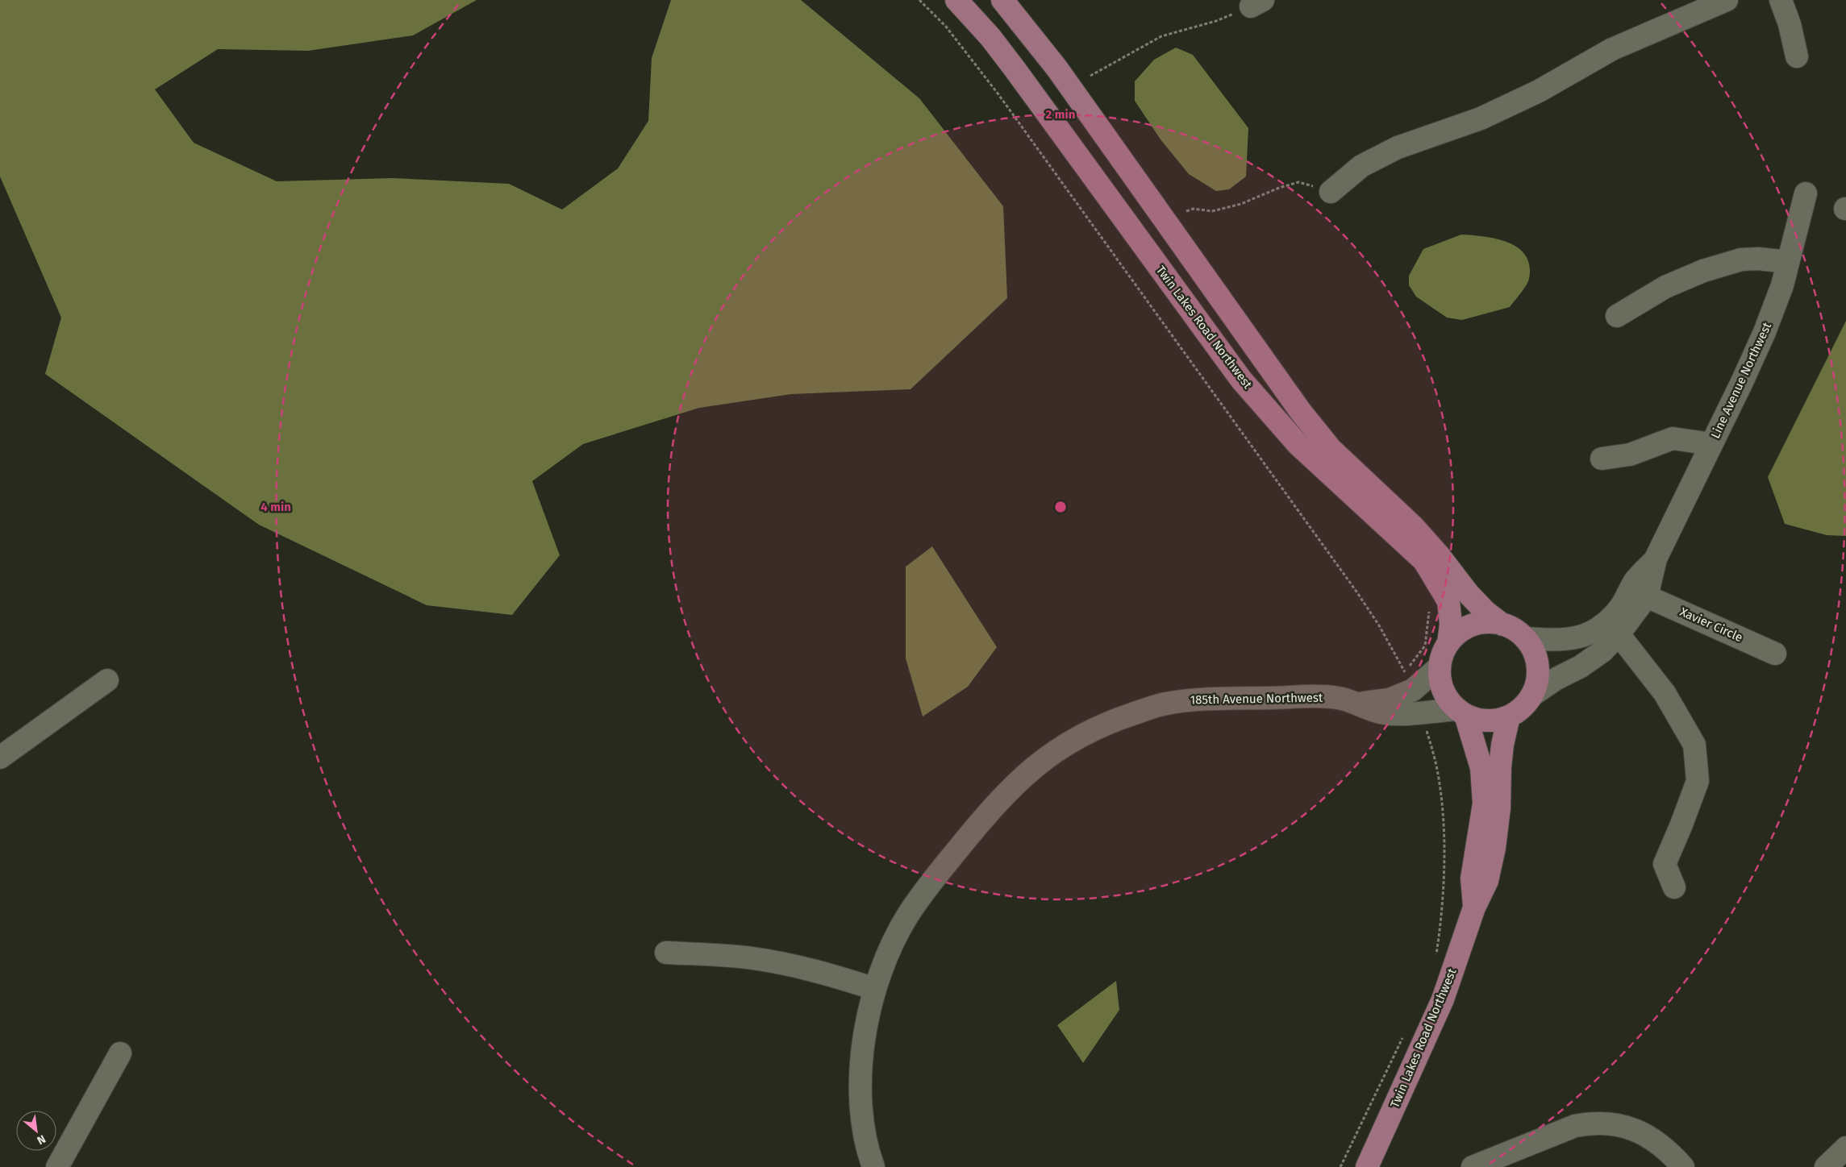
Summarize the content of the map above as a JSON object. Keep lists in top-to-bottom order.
{
  "streets": {
    "main road": ["Twin Lakes Road Northwest"],
    "street": ["Line Avenue Northwest", "Xavier Circle", "185th Avenue Northwest"]
  },
  "crossings": [
    ["Twin Lakes Road Northwest", "Line Avenue Northwest"],
    ["Twin Lakes Road Northwest", "185th Avenue Northwest"],
    ["Line Avenue Northwest", "Xavier Circle"],
    ["Line Avenue Northwest", "185th Avenue Northwest"]
  ],
  "north": "bottom right",
  "rings": ["2 min", "4 min"]
}
